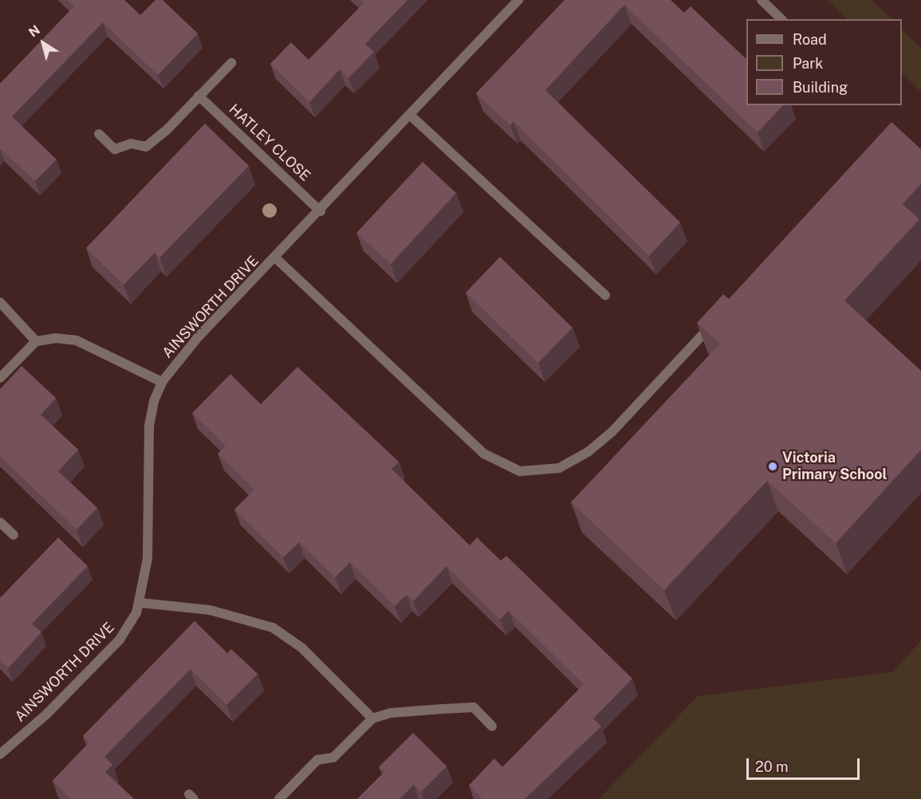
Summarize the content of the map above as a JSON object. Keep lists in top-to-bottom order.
{
  "streets": {
    "street": ["HATLEY CLOSE", "AINSWORTH DRIVE"]
  },
  "crossings": [
    ["HATLEY CLOSE", "AINSWORTH DRIVE"]
  ],
  "places": ["Victoria Primary School"],
  "legend": ["Road", "Park", "Building"],
  "scale_bar": "20 m",
  "north": "top left"
}
